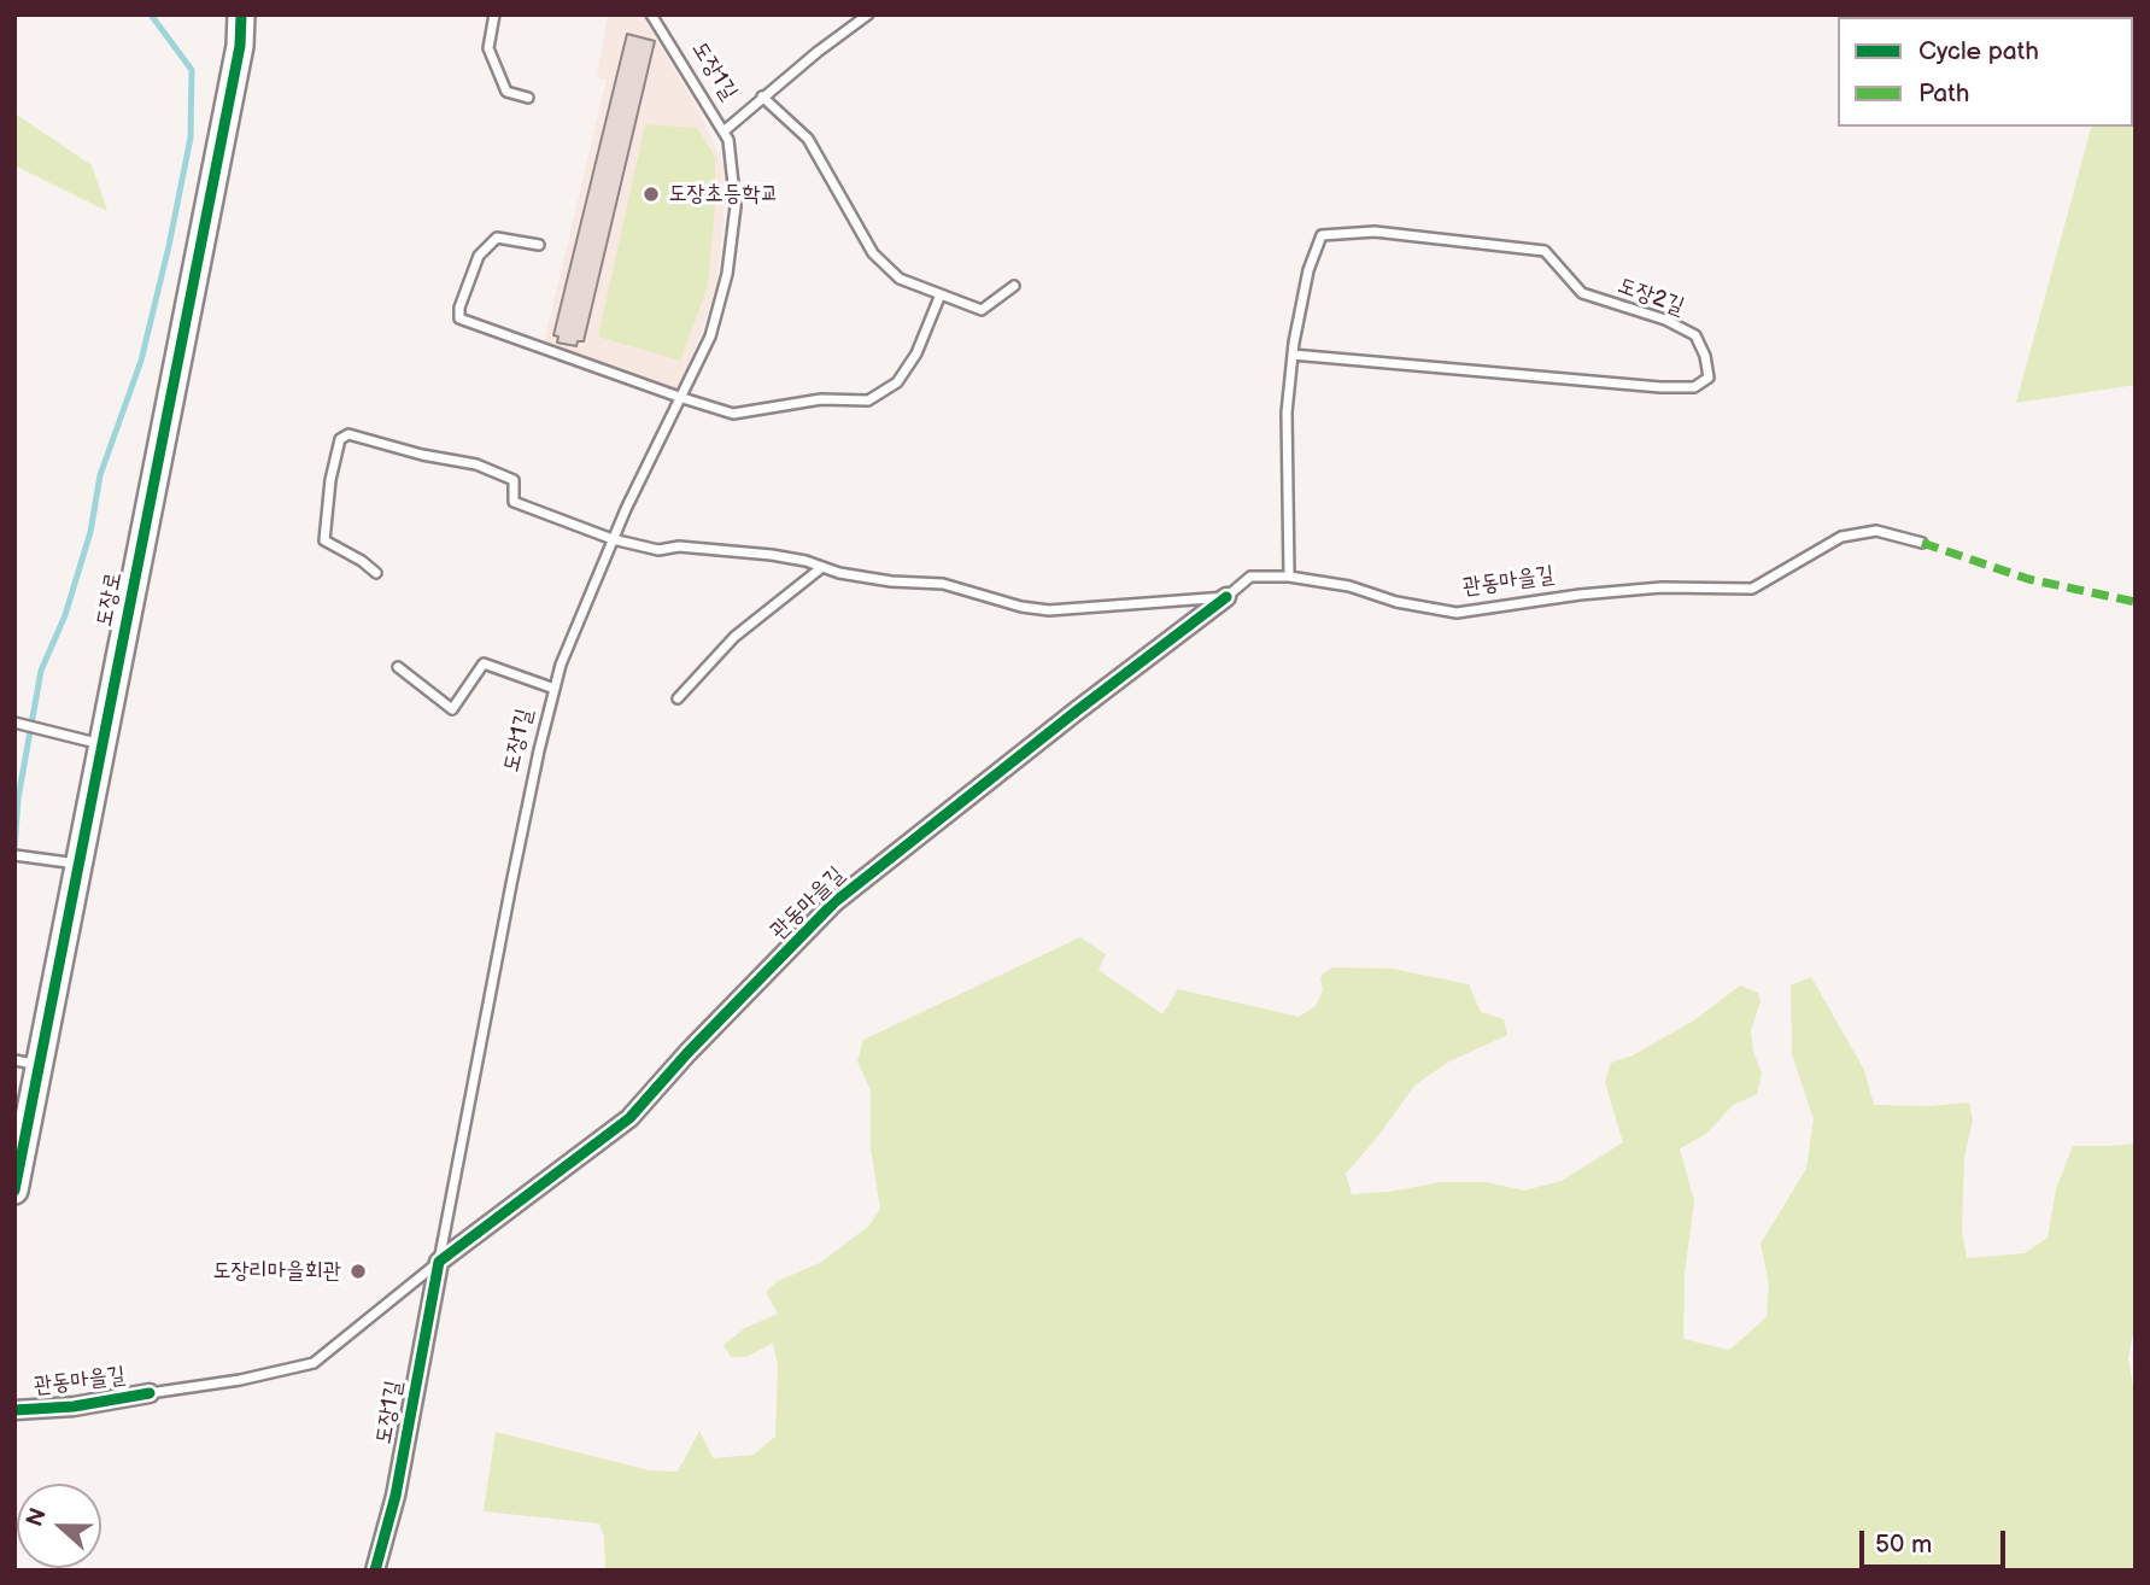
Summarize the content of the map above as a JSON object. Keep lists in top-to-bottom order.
{
  "streets": {
    "street": ["도장1길", "관동마을길", "도장로"],
    "lane": ["도장2길"]
  },
  "crossings": [
    ["도장1길", "관동마을길"],
    ["도장2길", "관동마을길"]
  ],
  "places": ["도장초등학교", "도장리마을회관"],
  "legend": ["Cycle path", "Path"],
  "scale_bar": "50 m",
  "north": "left"
}
